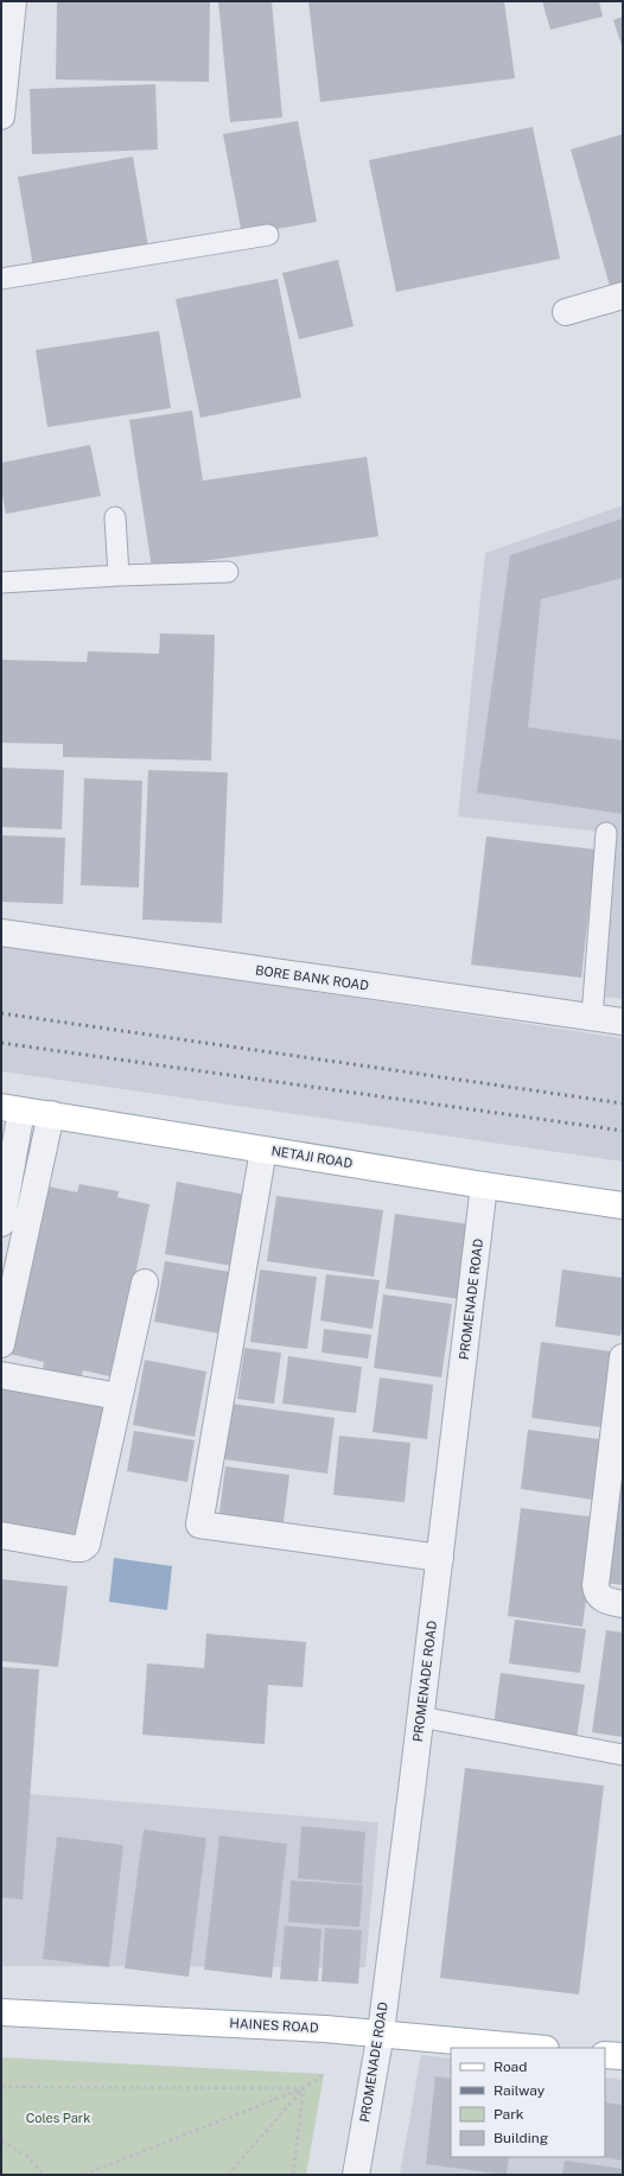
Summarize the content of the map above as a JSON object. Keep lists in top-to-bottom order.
{
  "streets": {
    "main road": ["NETAJI ROAD", "HAINES ROAD"],
    "street": ["BORE BANK ROAD", "PROMENADE ROAD"]
  },
  "crossings": [
    ["NETAJI ROAD", "PROMENADE ROAD"],
    ["PROMENADE ROAD", "HAINES ROAD"]
  ],
  "parks": ["Coles Park"],
  "legend": [
    "Road",
    "Railway",
    "Park",
    "Building"
  ]
}
